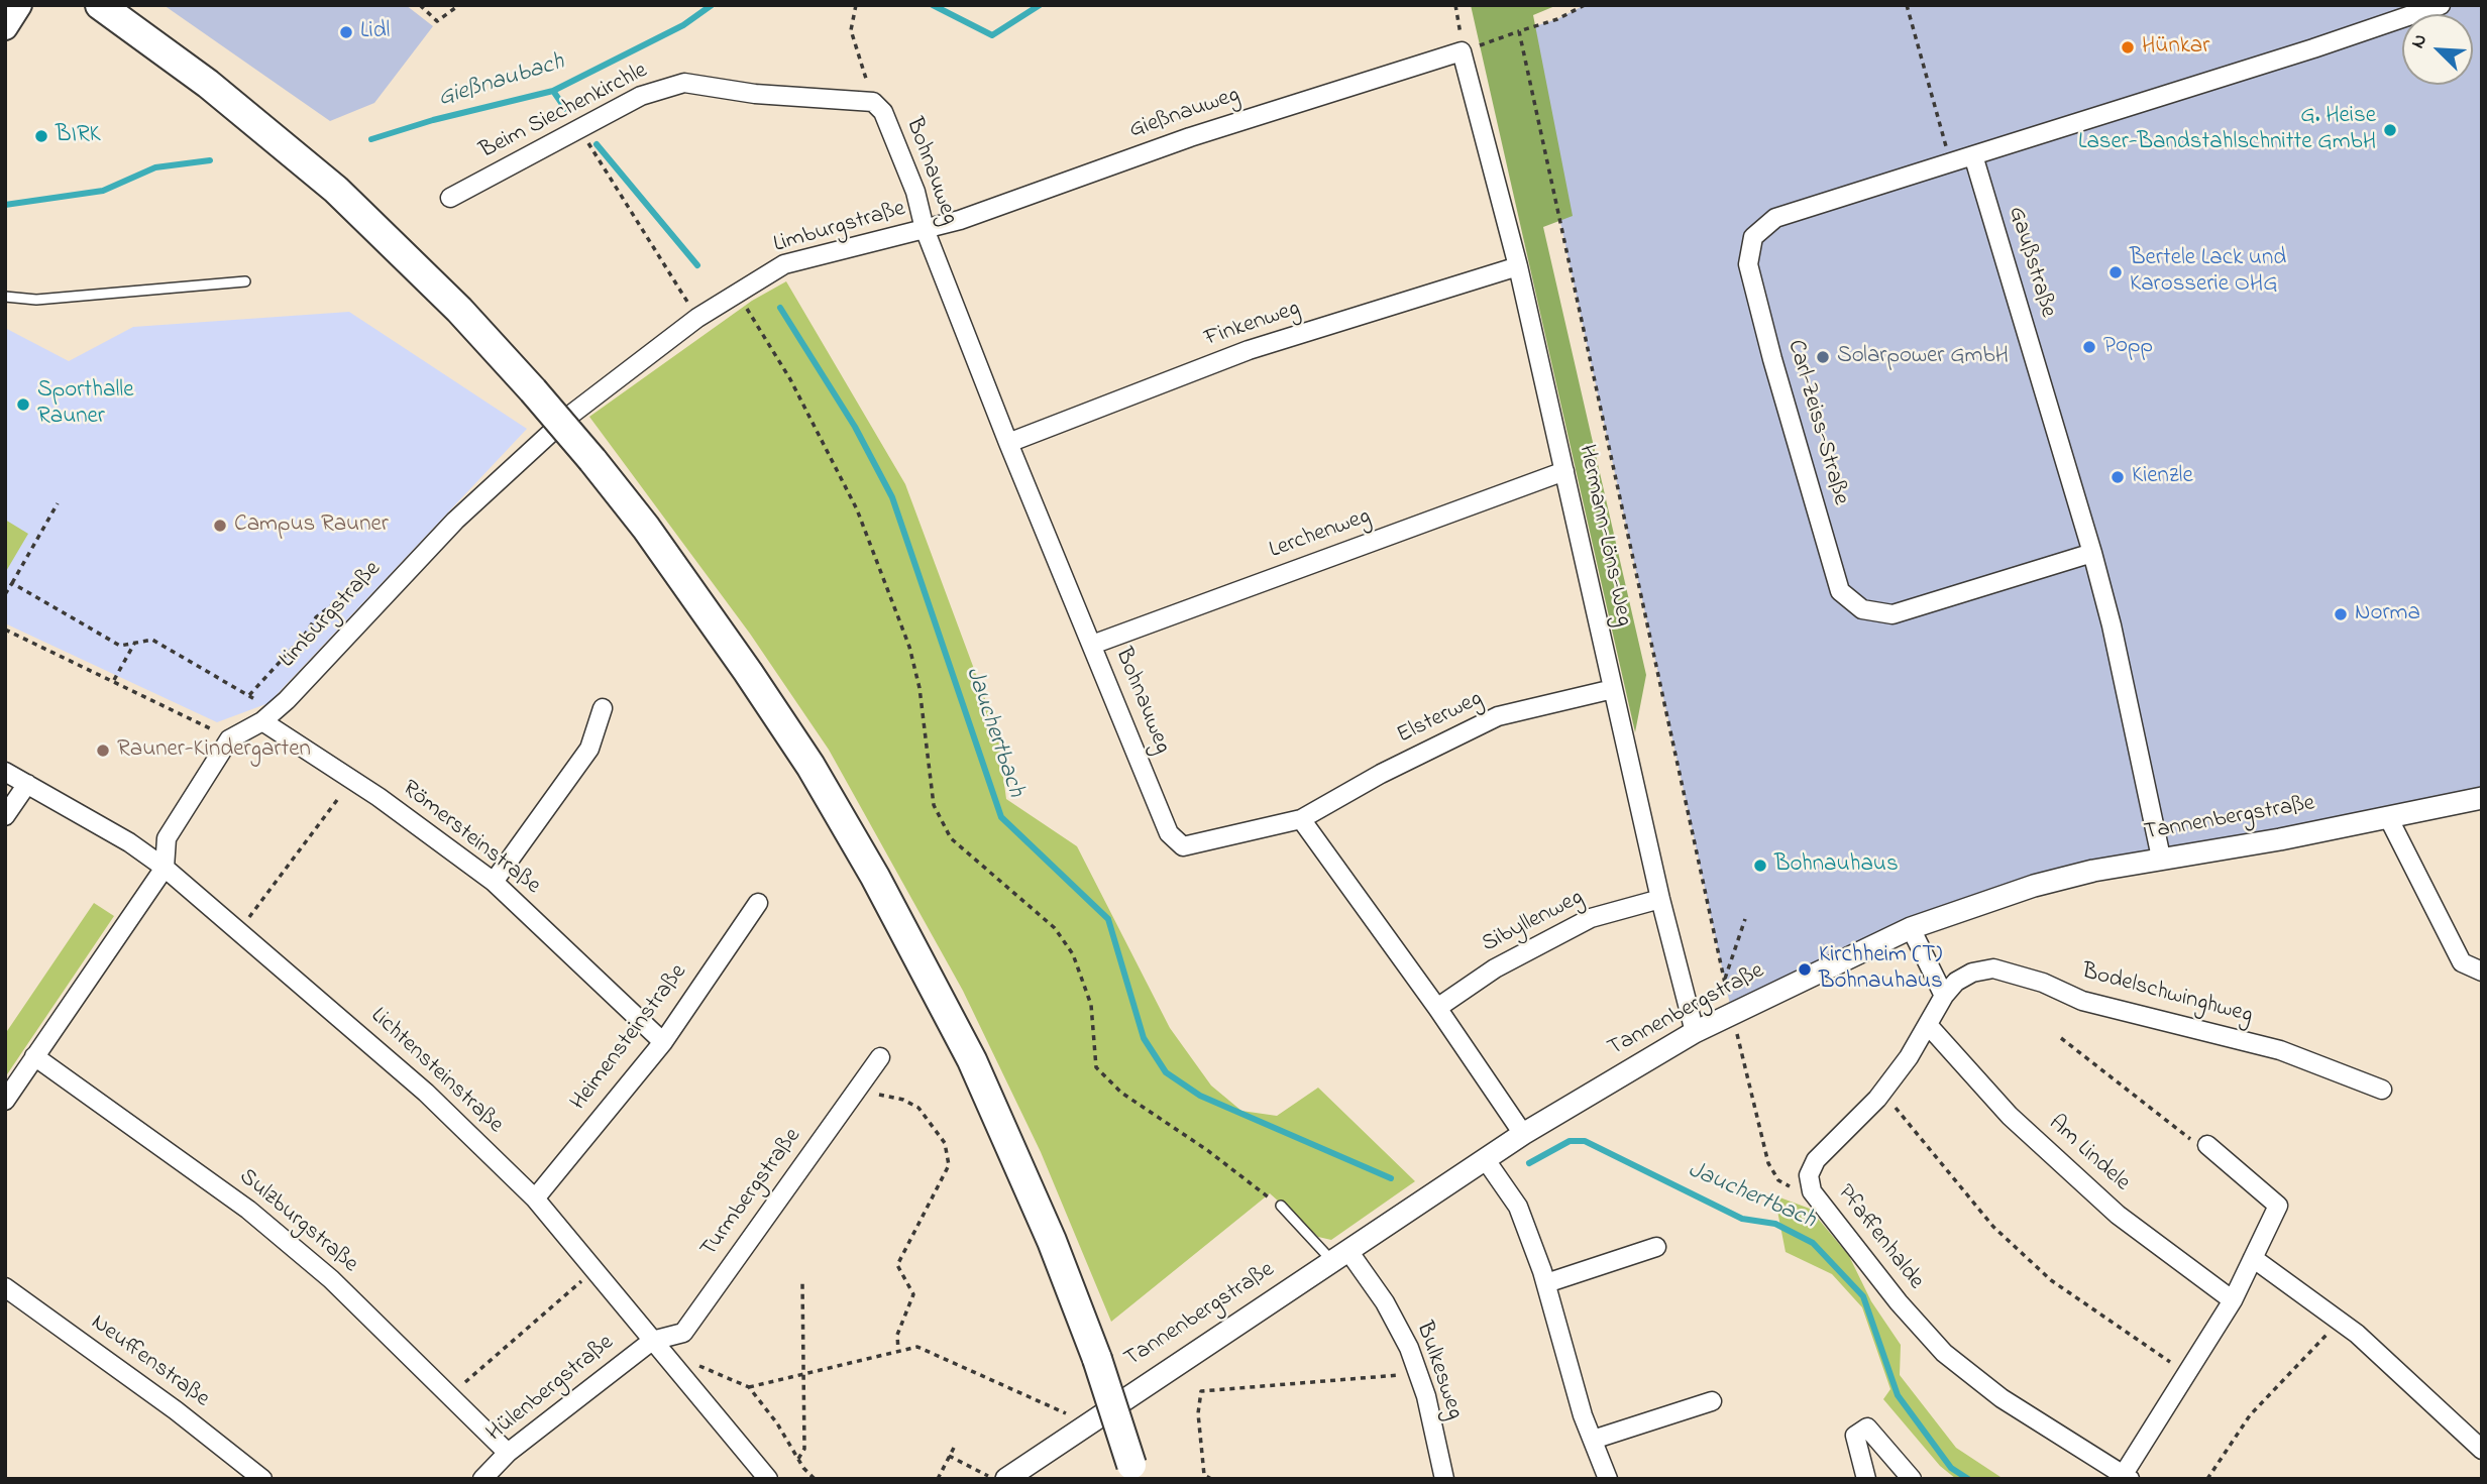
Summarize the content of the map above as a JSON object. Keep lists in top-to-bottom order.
{
  "streets": {
    "street": [
      "Beim Siechenkirchle",
      "Gießnauweg",
      "Bohnauweg",
      "Limburgstraße",
      "Gaußstraße",
      "Finkenweg",
      "Carl-Zeiss-Straße",
      "Lerchenweg",
      "Hermann-Löns-Weg",
      "Elsterweg",
      "Tannenbergstraße",
      "Römersteinstraße",
      "Sibyllenweg",
      "Bodelschwinghweg",
      "Heimensteinstraße",
      "Lichtensteinstraße",
      "Am Lindele",
      "Turmbergstraße",
      "Sulzburgstraße",
      "Pfaffenhalde",
      "Neuffenstraße",
      "Bulkesweg",
      "Hülenbergstraße"
    ]
  },
  "crossings": [
    ["Beim Siechenkirchle", "Bohnauweg"],
    ["Gießnauweg", "Bohnauweg"],
    ["Gießnauweg", "Limburgstraße"],
    ["Gießnauweg", "Hermann-Löns-Weg"],
    ["Bohnauweg", "Limburgstraße"],
    ["Bohnauweg", "Finkenweg"],
    ["Bohnauweg", "Lerchenweg"],
    ["Bohnauweg", "Elsterweg"],
    ["Limburgstraße", "Römersteinstraße"],
    ["Limburgstraße", "Lichtensteinstraße"],
    ["Limburgstraße", "Sulzburgstraße"],
    ["Gaußstraße", "Carl-Zeiss-Straße"],
    ["Gaußstraße", "Tannenbergstraße"],
    ["Finkenweg", "Hermann-Löns-Weg"],
    ["Lerchenweg", "Hermann-Löns-Weg"],
    ["Hermann-Löns-Weg", "Elsterweg"],
    ["Hermann-Löns-Weg", "Tannenbergstraße"],
    ["Hermann-Löns-Weg", "Sibyllenweg"],
    ["Tannenbergstraße", "Bulkesweg"],
    ["Römersteinstraße", "Heimensteinstraße"],
    ["Bodelschwinghweg", "Pfaffenhalde"],
    ["Heimensteinstraße", "Lichtensteinstraße"],
    ["Lichtensteinstraße", "Turmbergstraße"],
    ["Lichtensteinstraße", "Hülenbergstraße"],
    ["Am Lindele", "Pfaffenhalde"],
    ["Turmbergstraße", "Hülenbergstraße"],
    ["Sulzburgstraße", "Hülenbergstraße"]
  ],
  "water": ["Gießnaubach", "Jauchertbach"],
  "places": [
    "Lidl",
    "Hünkar",
    "G. Heise Laser-Bandstahlschnitte GmbH",
    "BIRK",
    "Bertele Lack und Karosserie OHG",
    "Popp",
    "Solarpower GmbH",
    "Sporthalle Rauner",
    "Kienzle",
    "Campus Rauner",
    "Norma",
    "Rauner-Kindergarten",
    "Bohnauhaus",
    "Kirchheim (T) Bohnauhaus"
  ],
  "north": "top left"
}
